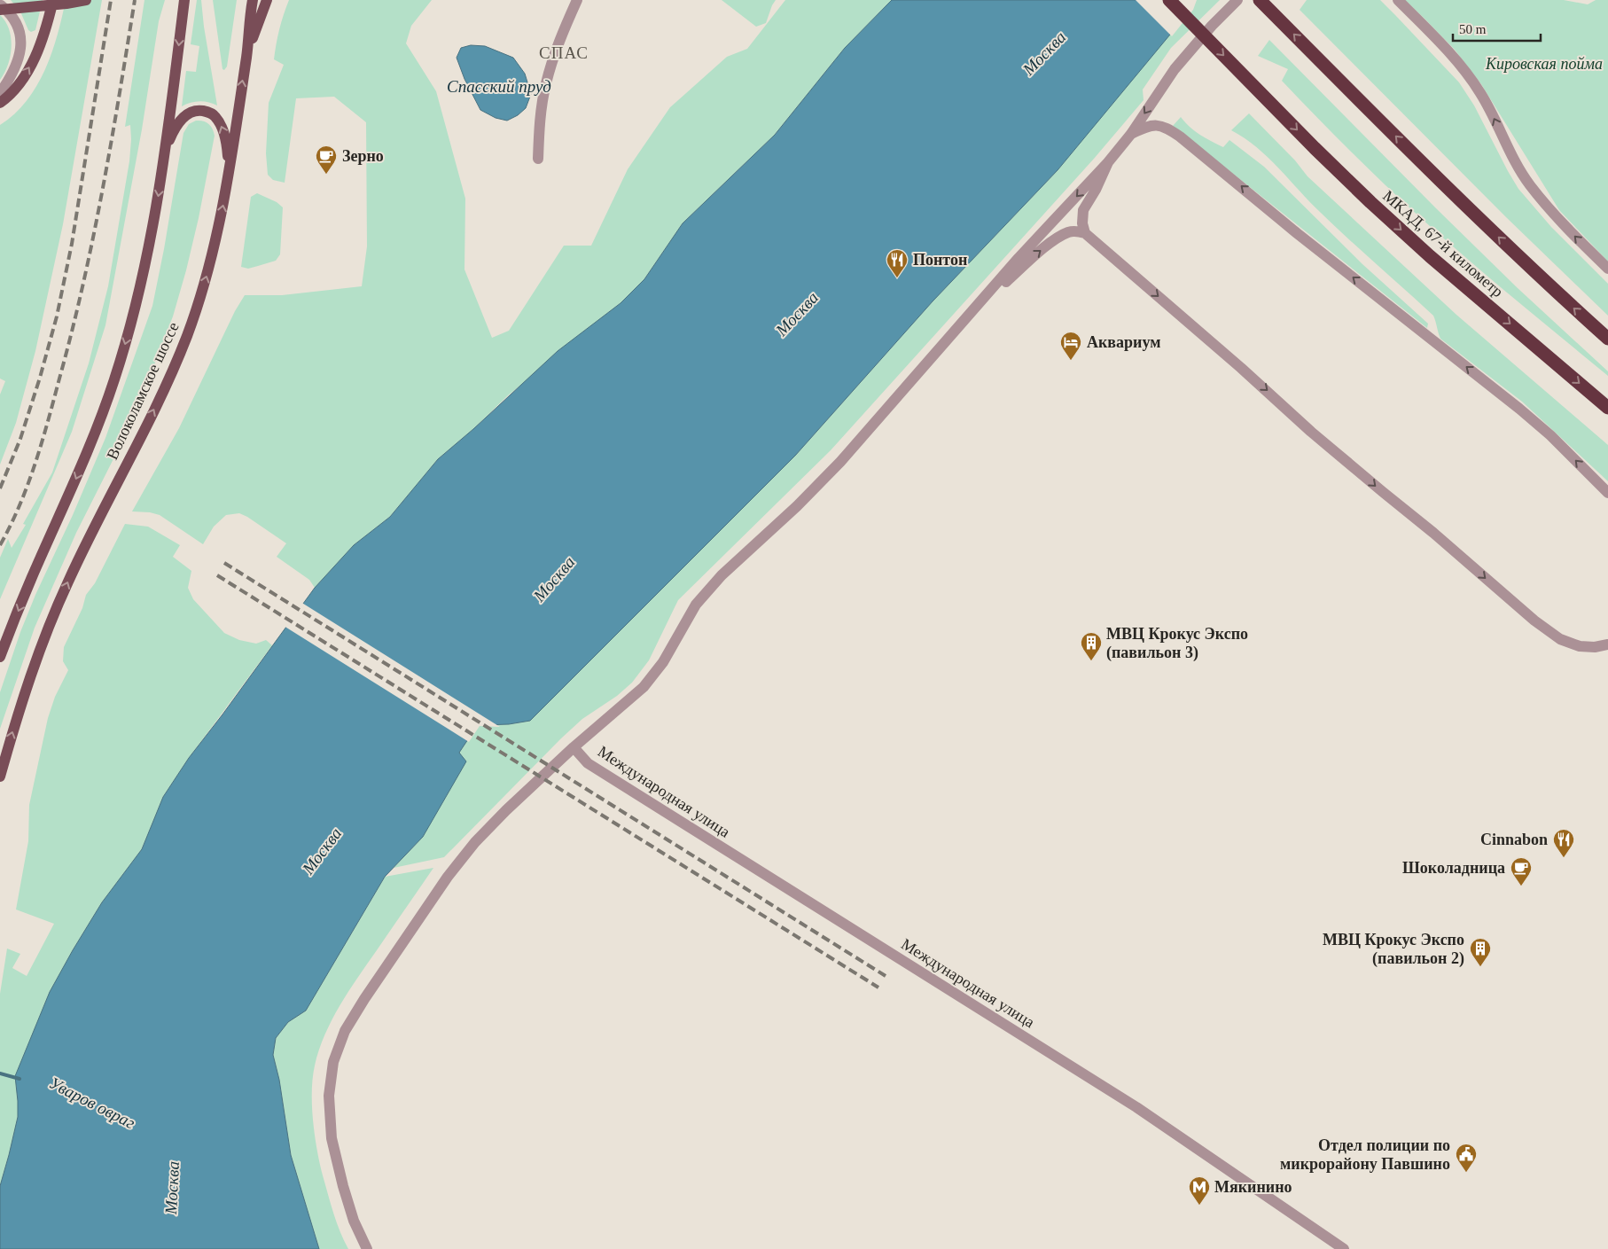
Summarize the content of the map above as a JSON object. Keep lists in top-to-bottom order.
{
  "streets": {
    "highway": ["МКАД, 67-й километр"],
    "main road": ["Волоколамское шоссе"],
    "street": ["Международная улица"]
  },
  "districts": ["СПАС"],
  "water": ["Москва", "Спасский пруд", "Уваров овраг"],
  "parks": ["Кировская пойма"],
  "places": {
    "cafe": ["Зерно", "Шоколадница"],
    "restaurant": ["Понтон", "Cinnabon"],
    "hotel": ["Аквариум"],
    "building": ["МВЦ Крокус Экспо (павильон 3)", "МВЦ Крокус Экспо (павильон 2)"],
    "public building": ["Отдел полиции по микрорайону Павшино"],
    "metro station": ["Мякинино"]
  },
  "scale_bar": "50 m"
}
